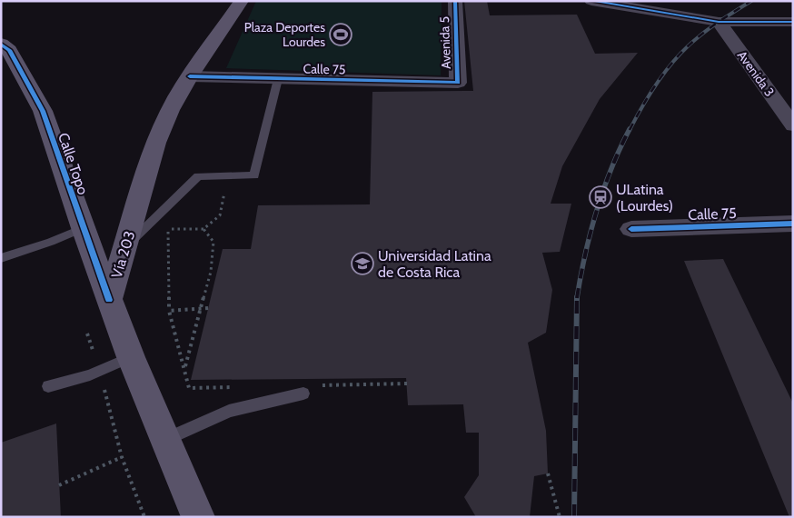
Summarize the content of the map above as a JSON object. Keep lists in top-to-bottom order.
{
  "streets": {
    "main road": ["Calle Topo", "Vía 203"],
    "street": ["Avenida 5", "Calle 75", "Avenida 3"]
  },
  "crossings": [
    ["Avenida 5", "Calle 75"],
    ["Calle 75", "Vía 203"],
    ["Calle Topo", "Vía 203"]
  ],
  "places": {
    "sports": ["Plaza Deportes Lourdes"],
    "station": ["ULatina (Lourdes)"],
    "school or university": ["Universidad Latina de Costa Rica"]
  }
}
